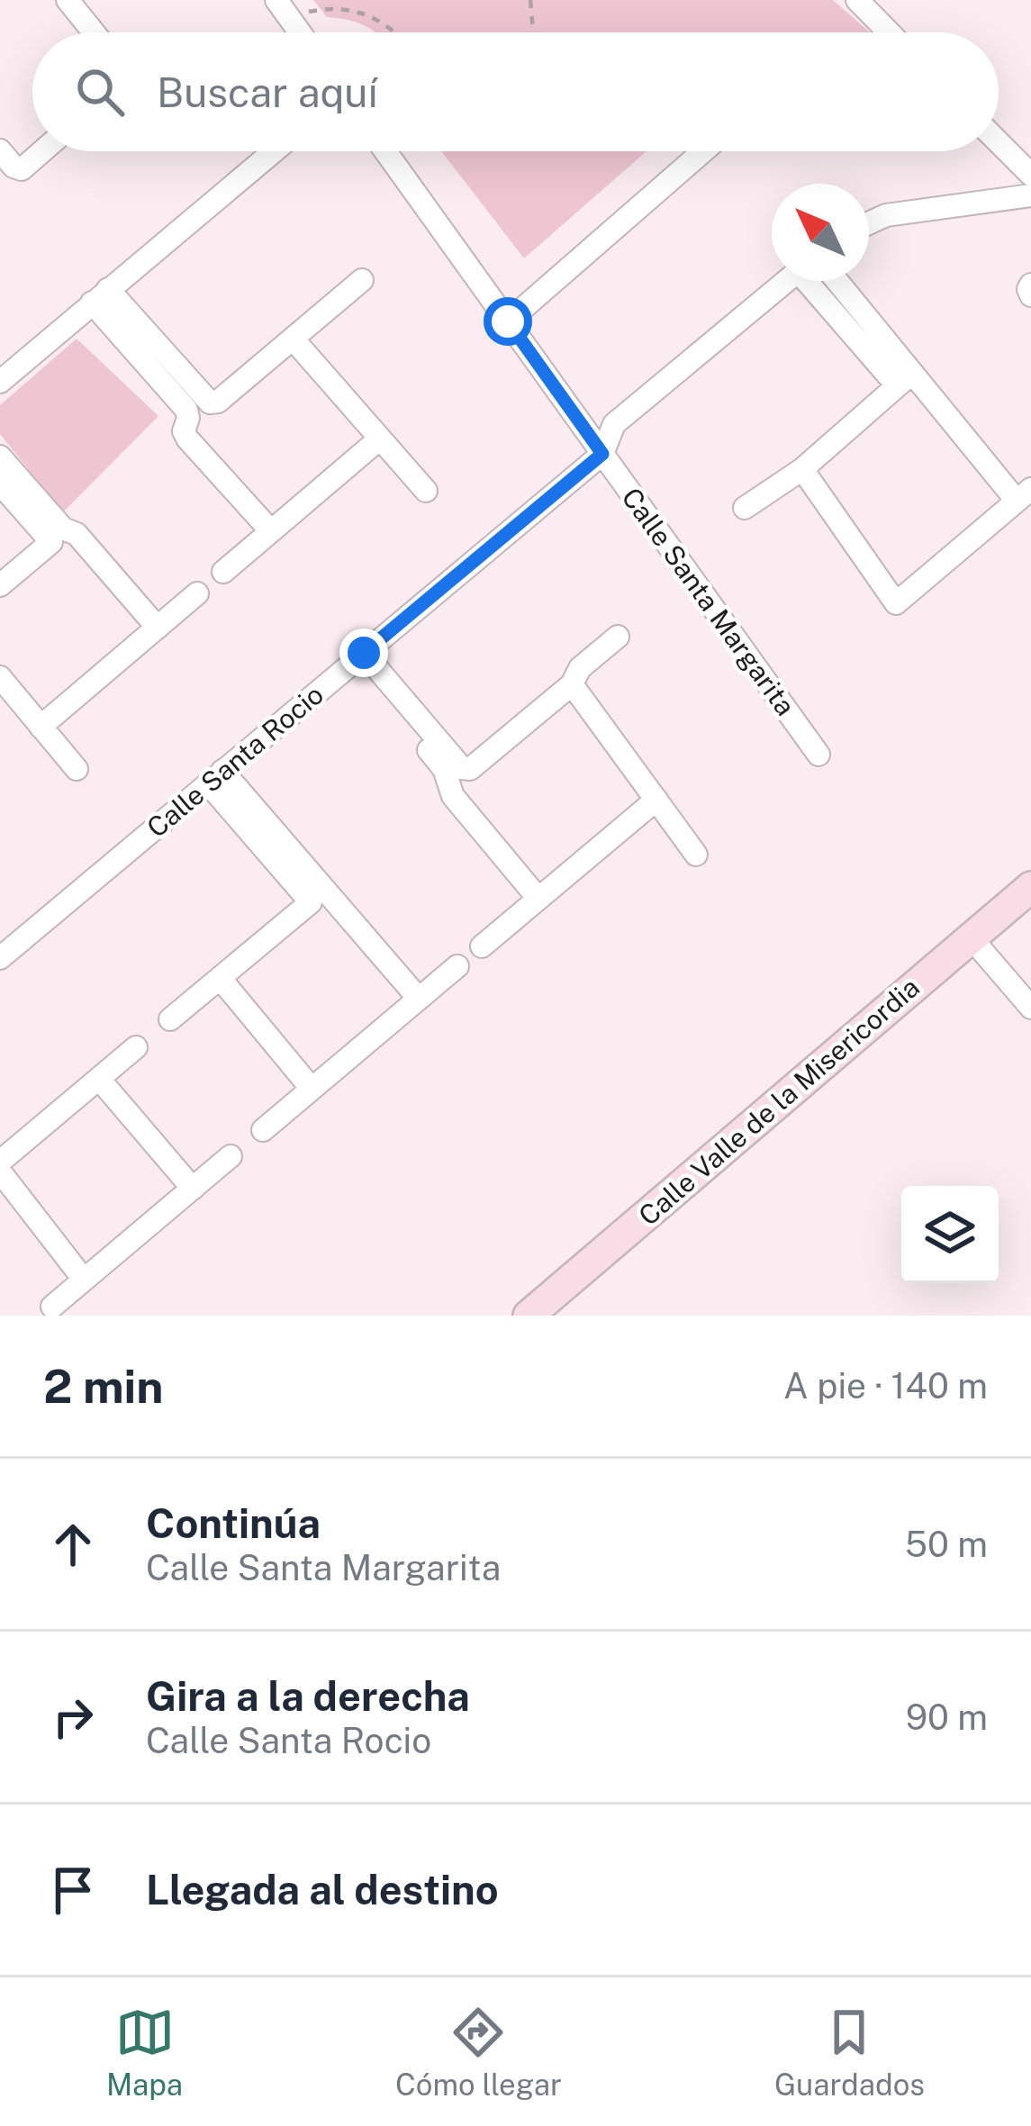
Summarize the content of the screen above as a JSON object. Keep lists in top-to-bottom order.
{
  "streets": {
    "street": ["Calle Santa Margarita", "Calle Santa Rocio", "Calle Valle de la Misericordia"]
  },
  "crossings": [
    ["Calle Santa Margarita", "Calle Santa Rocio"]
  ],
  "north": "top left",
  "page": {
    "search": "Buscar aquí",
    "heading": ["2 min", "A pie · 140 m"],
    "list": [
      ["Continúa", "Calle Santa Margarita", "50 m"],
      ["Gira a la derecha", "Calle Santa Rocio", "90 m"],
      "Llegada al destino"
    ],
    "nav": ["Mapa", "Cómo llegar", "Guardados"]
  }
}
